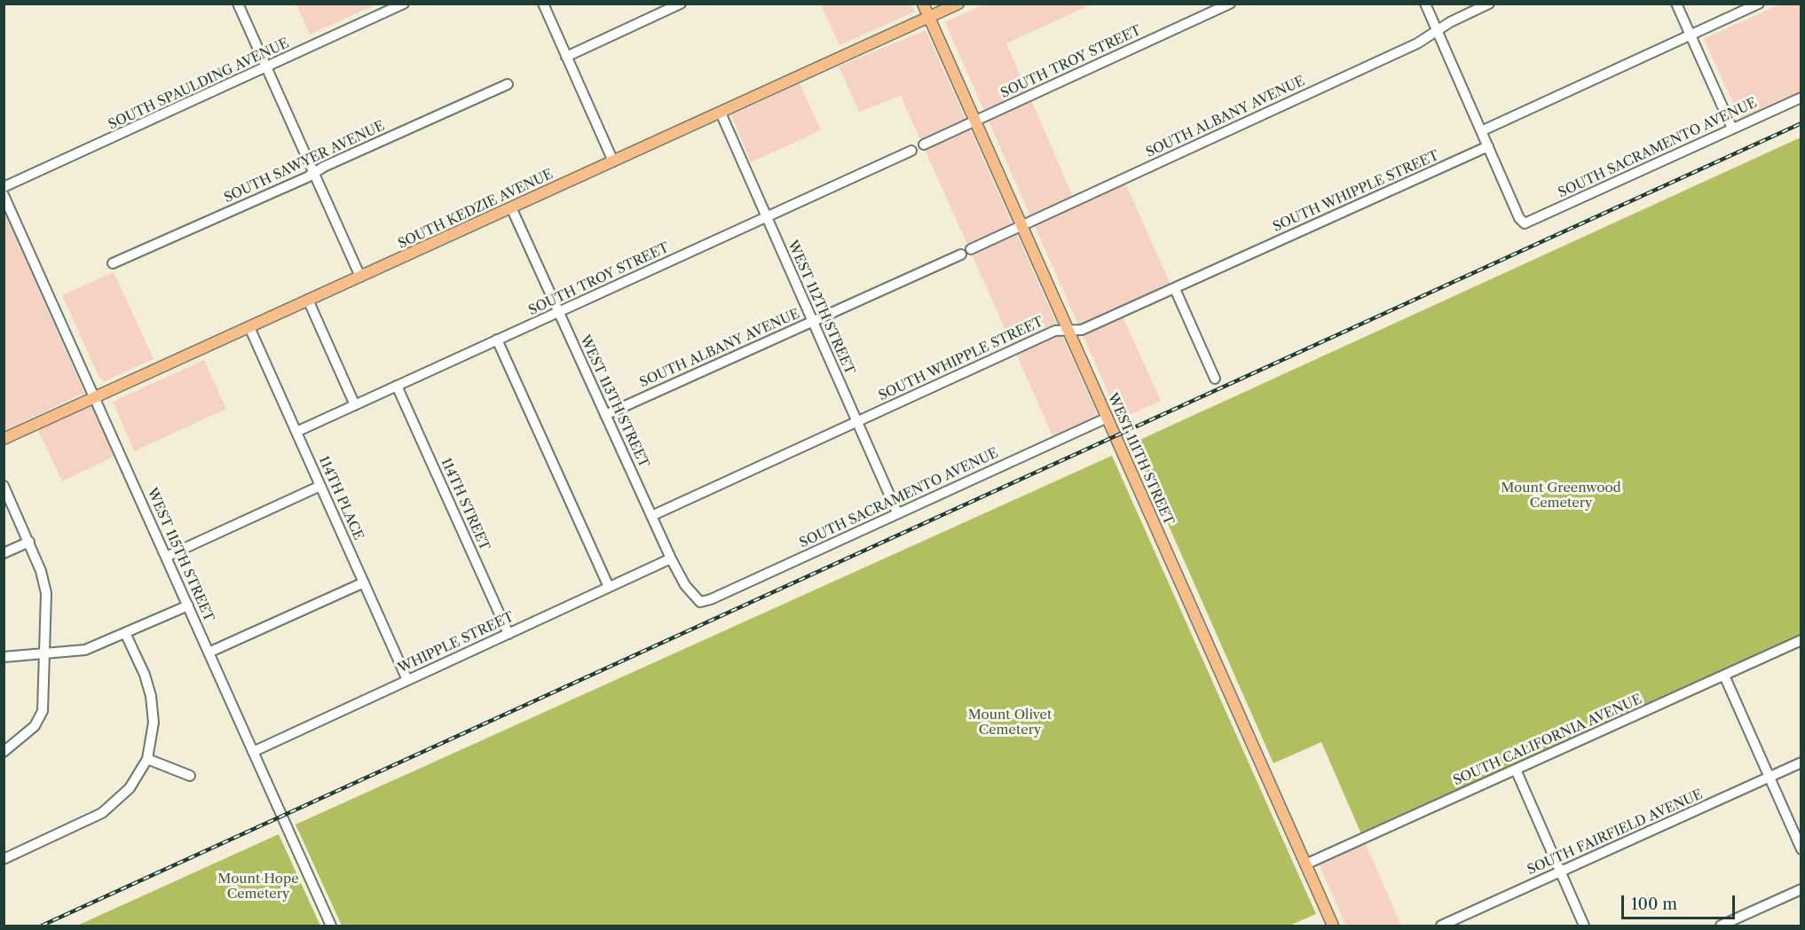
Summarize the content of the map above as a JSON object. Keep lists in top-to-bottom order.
{
  "streets": {
    "main road": ["SOUTH KEDZIE AVENUE", "WEST 111TH STREET"],
    "street": [
      "SOUTH TROY STREET",
      "SOUTH SPAULDING AVENUE",
      "SOUTH ALBANY AVENUE",
      "SOUTH SACRAMENTO AVENUE",
      "SOUTH SAWYER AVENUE",
      "SOUTH WHIPPLE STREET",
      "WEST 112TH STREET",
      "WEST 113TH STREET",
      "114TH PLACE",
      "114TH STREET",
      "WEST 115TH STREET",
      "WHIPPLE STREET",
      "SOUTH CALIFORNIA AVENUE",
      "SOUTH FAIRFIELD AVENUE"
    ]
  },
  "crossings": [
    ["SOUTH TROY STREET", "WEST 112TH STREET"],
    ["SOUTH TROY STREET", "WEST 113TH STREET"],
    ["SOUTH TROY STREET", "WEST 111TH STREET"],
    ["SOUTH TROY STREET", "114TH PLACE"],
    ["SOUTH TROY STREET", "114TH STREET"],
    ["SOUTH ALBANY AVENUE", "WEST 112TH STREET"],
    ["SOUTH ALBANY AVENUE", "WEST 113TH STREET"],
    ["SOUTH ALBANY AVENUE", "WEST 111TH STREET"],
    ["SOUTH SACRAMENTO AVENUE", "SOUTH WHIPPLE STREET"],
    ["SOUTH SACRAMENTO AVENUE", "WEST 112TH STREET"],
    ["SOUTH SACRAMENTO AVENUE", "WEST 113TH STREET"],
    ["SOUTH SACRAMENTO AVENUE", "WEST 111TH STREET"],
    ["SOUTH WHIPPLE STREET", "WEST 112TH STREET"],
    ["SOUTH WHIPPLE STREET", "WEST 113TH STREET"],
    ["SOUTH WHIPPLE STREET", "WEST 111TH STREET"],
    ["SOUTH KEDZIE AVENUE", "WEST 112TH STREET"],
    ["SOUTH KEDZIE AVENUE", "WEST 113TH STREET"],
    ["SOUTH KEDZIE AVENUE", "WEST 111TH STREET"],
    ["SOUTH KEDZIE AVENUE", "114TH PLACE"],
    ["SOUTH KEDZIE AVENUE", "WEST 115TH STREET"],
    ["WEST 113TH STREET", "WHIPPLE STREET"],
    ["WEST 111TH STREET", "SOUTH CALIFORNIA AVENUE"],
    ["114TH PLACE", "WHIPPLE STREET"],
    ["114TH STREET", "WHIPPLE STREET"],
    ["WEST 115TH STREET", "WHIPPLE STREET"]
  ],
  "parks": ["Mount Greenwood Cemetery", "Mount Olivet Cemetery", "Mount Hope Cemetery"],
  "scale_bar": "100 m"
}
